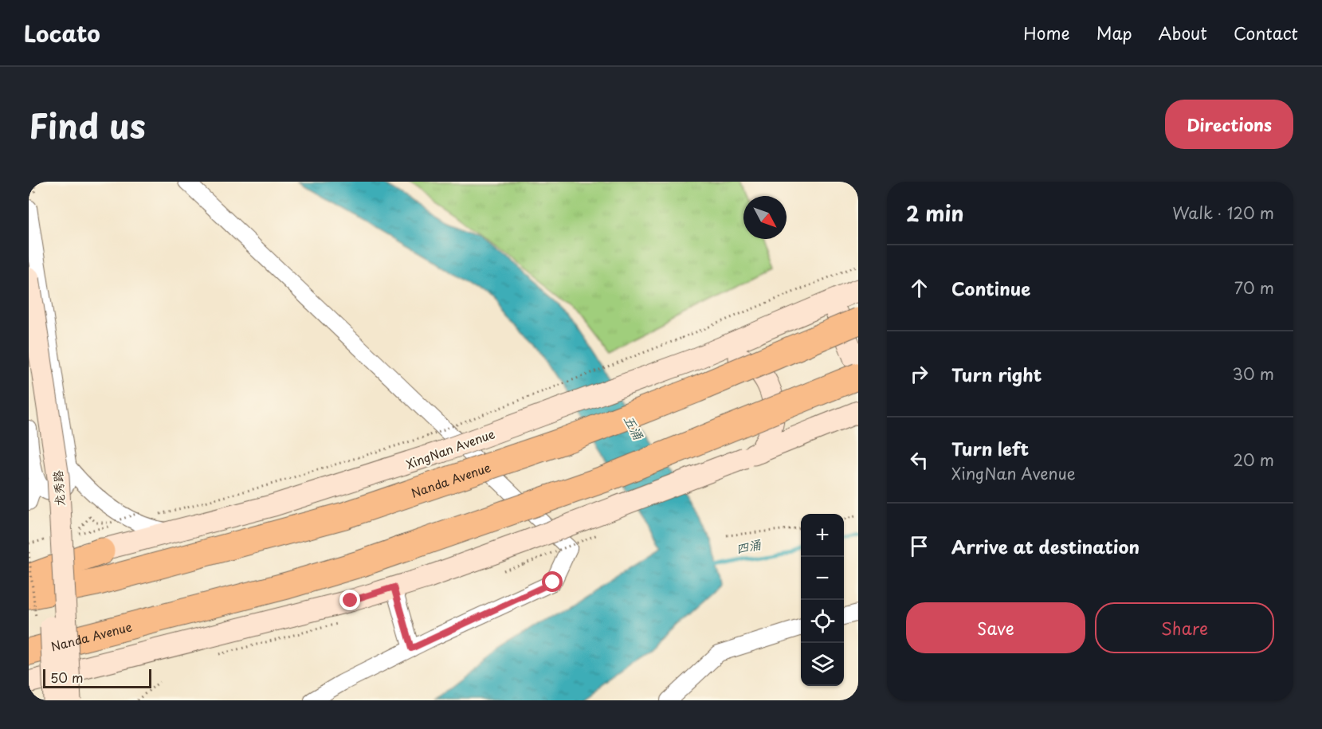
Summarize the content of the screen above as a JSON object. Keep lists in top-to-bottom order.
{
  "streets": {
    "highway": ["Nanda Avenue"],
    "main road": ["XingNan Avenue", "龙秀路"]
  },
  "water": ["五涌", "四涌"],
  "scale_bar": "50 m",
  "north": "bottom right",
  "page": {
    "header": "Locato",
    "nav": [
      "Home",
      "Map",
      "About",
      "Contact"
    ],
    "title": "Find us",
    "buttons": [
      "Directions",
      ["Save", "Share"]
    ],
    "heading": ["2 min", "Walk · 120 m"],
    "list": [
      ["Continue", "70 m"],
      ["Turn right", "30 m"],
      ["Turn left", "XingNan Avenue", "20 m"],
      "Arrive at destination"
    ],
    "map_buttons": ["+", "−"],
    "scale": "50 m"
  }
}
